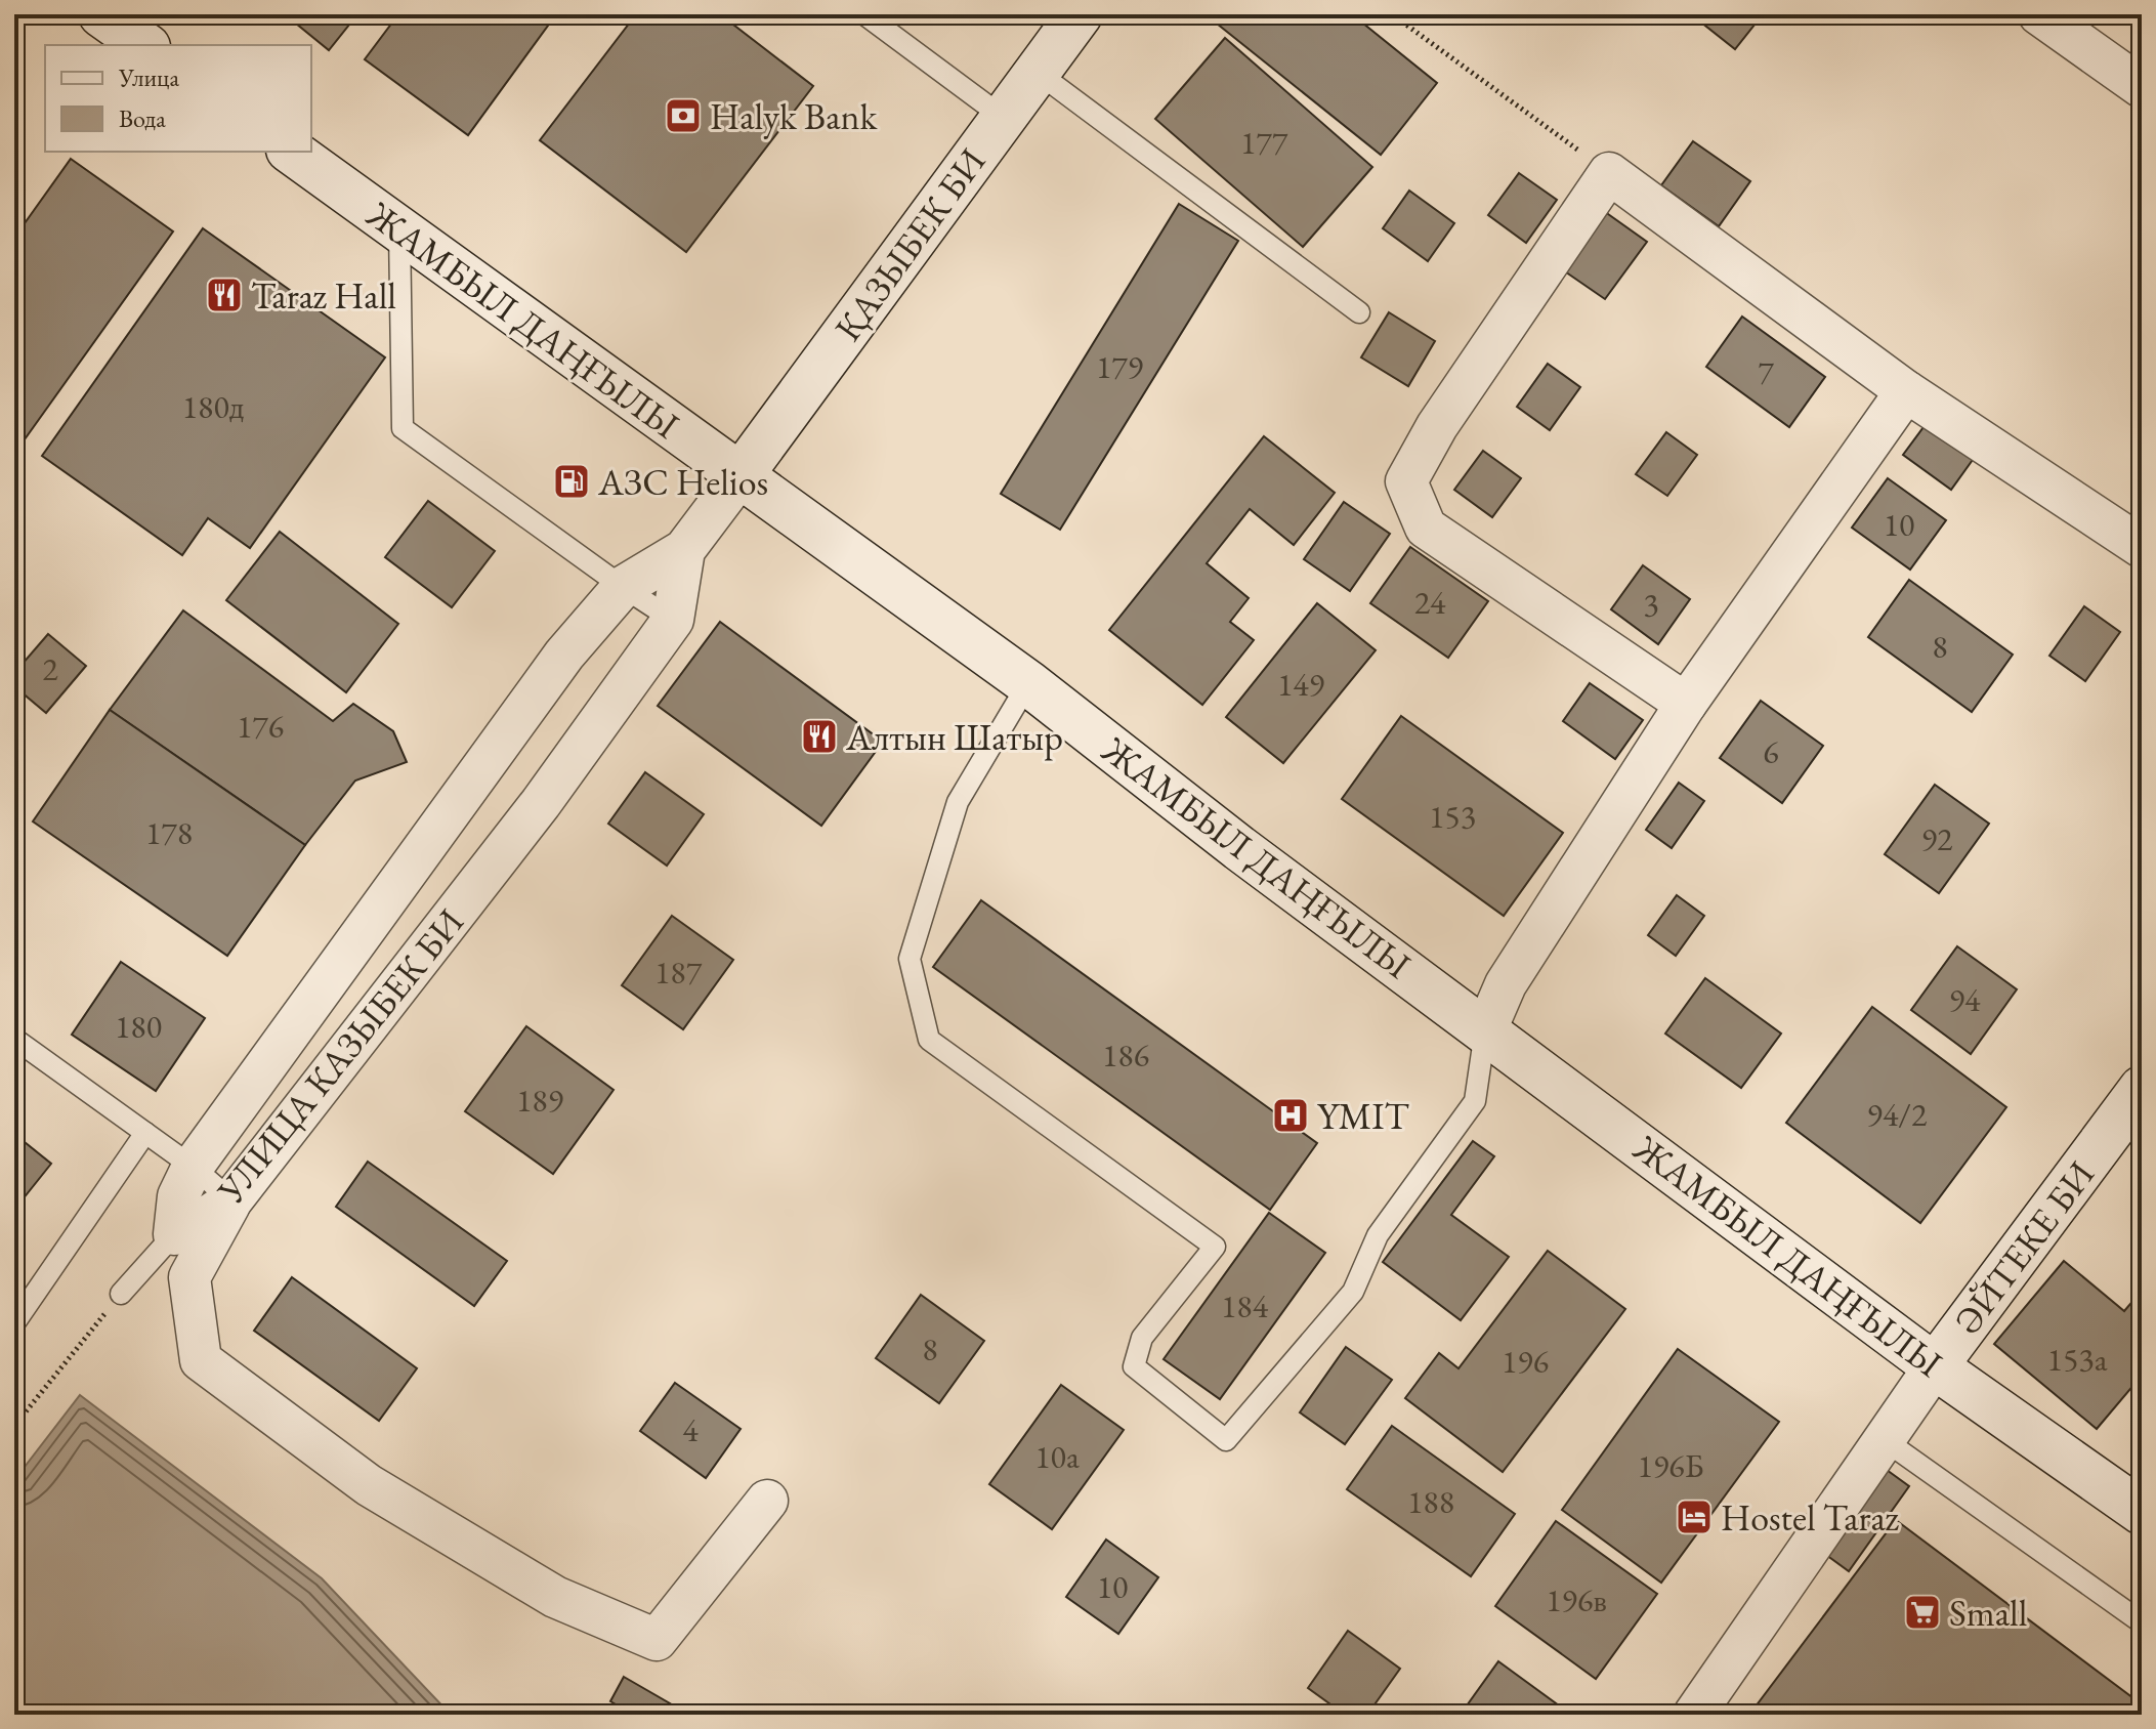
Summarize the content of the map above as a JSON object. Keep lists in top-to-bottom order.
{
  "streets": {
    "main road": ["ҚАЗЫБЕК БИ", "ЖАМБЫЛ ДАҢҒЫЛЫ", "ӘЙТЕКЕ БИ"],
    "street": ["УЛИЦА КАЗЫБЕК БИ"]
  },
  "crossings": [
    ["ҚАЗЫБЕК БИ", "ЖАМБЫЛ ДАҢҒЫЛЫ"],
    ["ҚАЗЫБЕК БИ", "УЛИЦА КАЗЫБЕК БИ"],
    ["ЖАМБЫЛ ДАҢҒЫЛЫ", "УЛИЦА КАЗЫБЕК БИ"],
    ["ЖАМБЫЛ ДАҢҒЫЛЫ", "ӘЙТЕКЕ БИ"]
  ],
  "places": {
    "bank": ["Halyk Bank"],
    "restaurant": ["Taraz Hall", "Алтын Шатыр"],
    "fuel station": ["АЗС Helios"],
    "hospital": ["YMIT"],
    "hotel": ["Hostel Taraz"],
    "supermarket": ["Small"]
  },
  "house_numbers": [
    "177",
    "179",
    "7",
    "180д",
    "10",
    "24",
    "3",
    "8",
    "2",
    "149",
    "176",
    "6",
    "153",
    "178",
    "92",
    "187",
    "94",
    "180",
    "186",
    "189",
    "94/2",
    "184",
    "8",
    "153а",
    "196",
    "4",
    "10а",
    "196Б",
    "188",
    "10",
    "196в"
  ],
  "legend": ["Улица", "Вода"]
}
